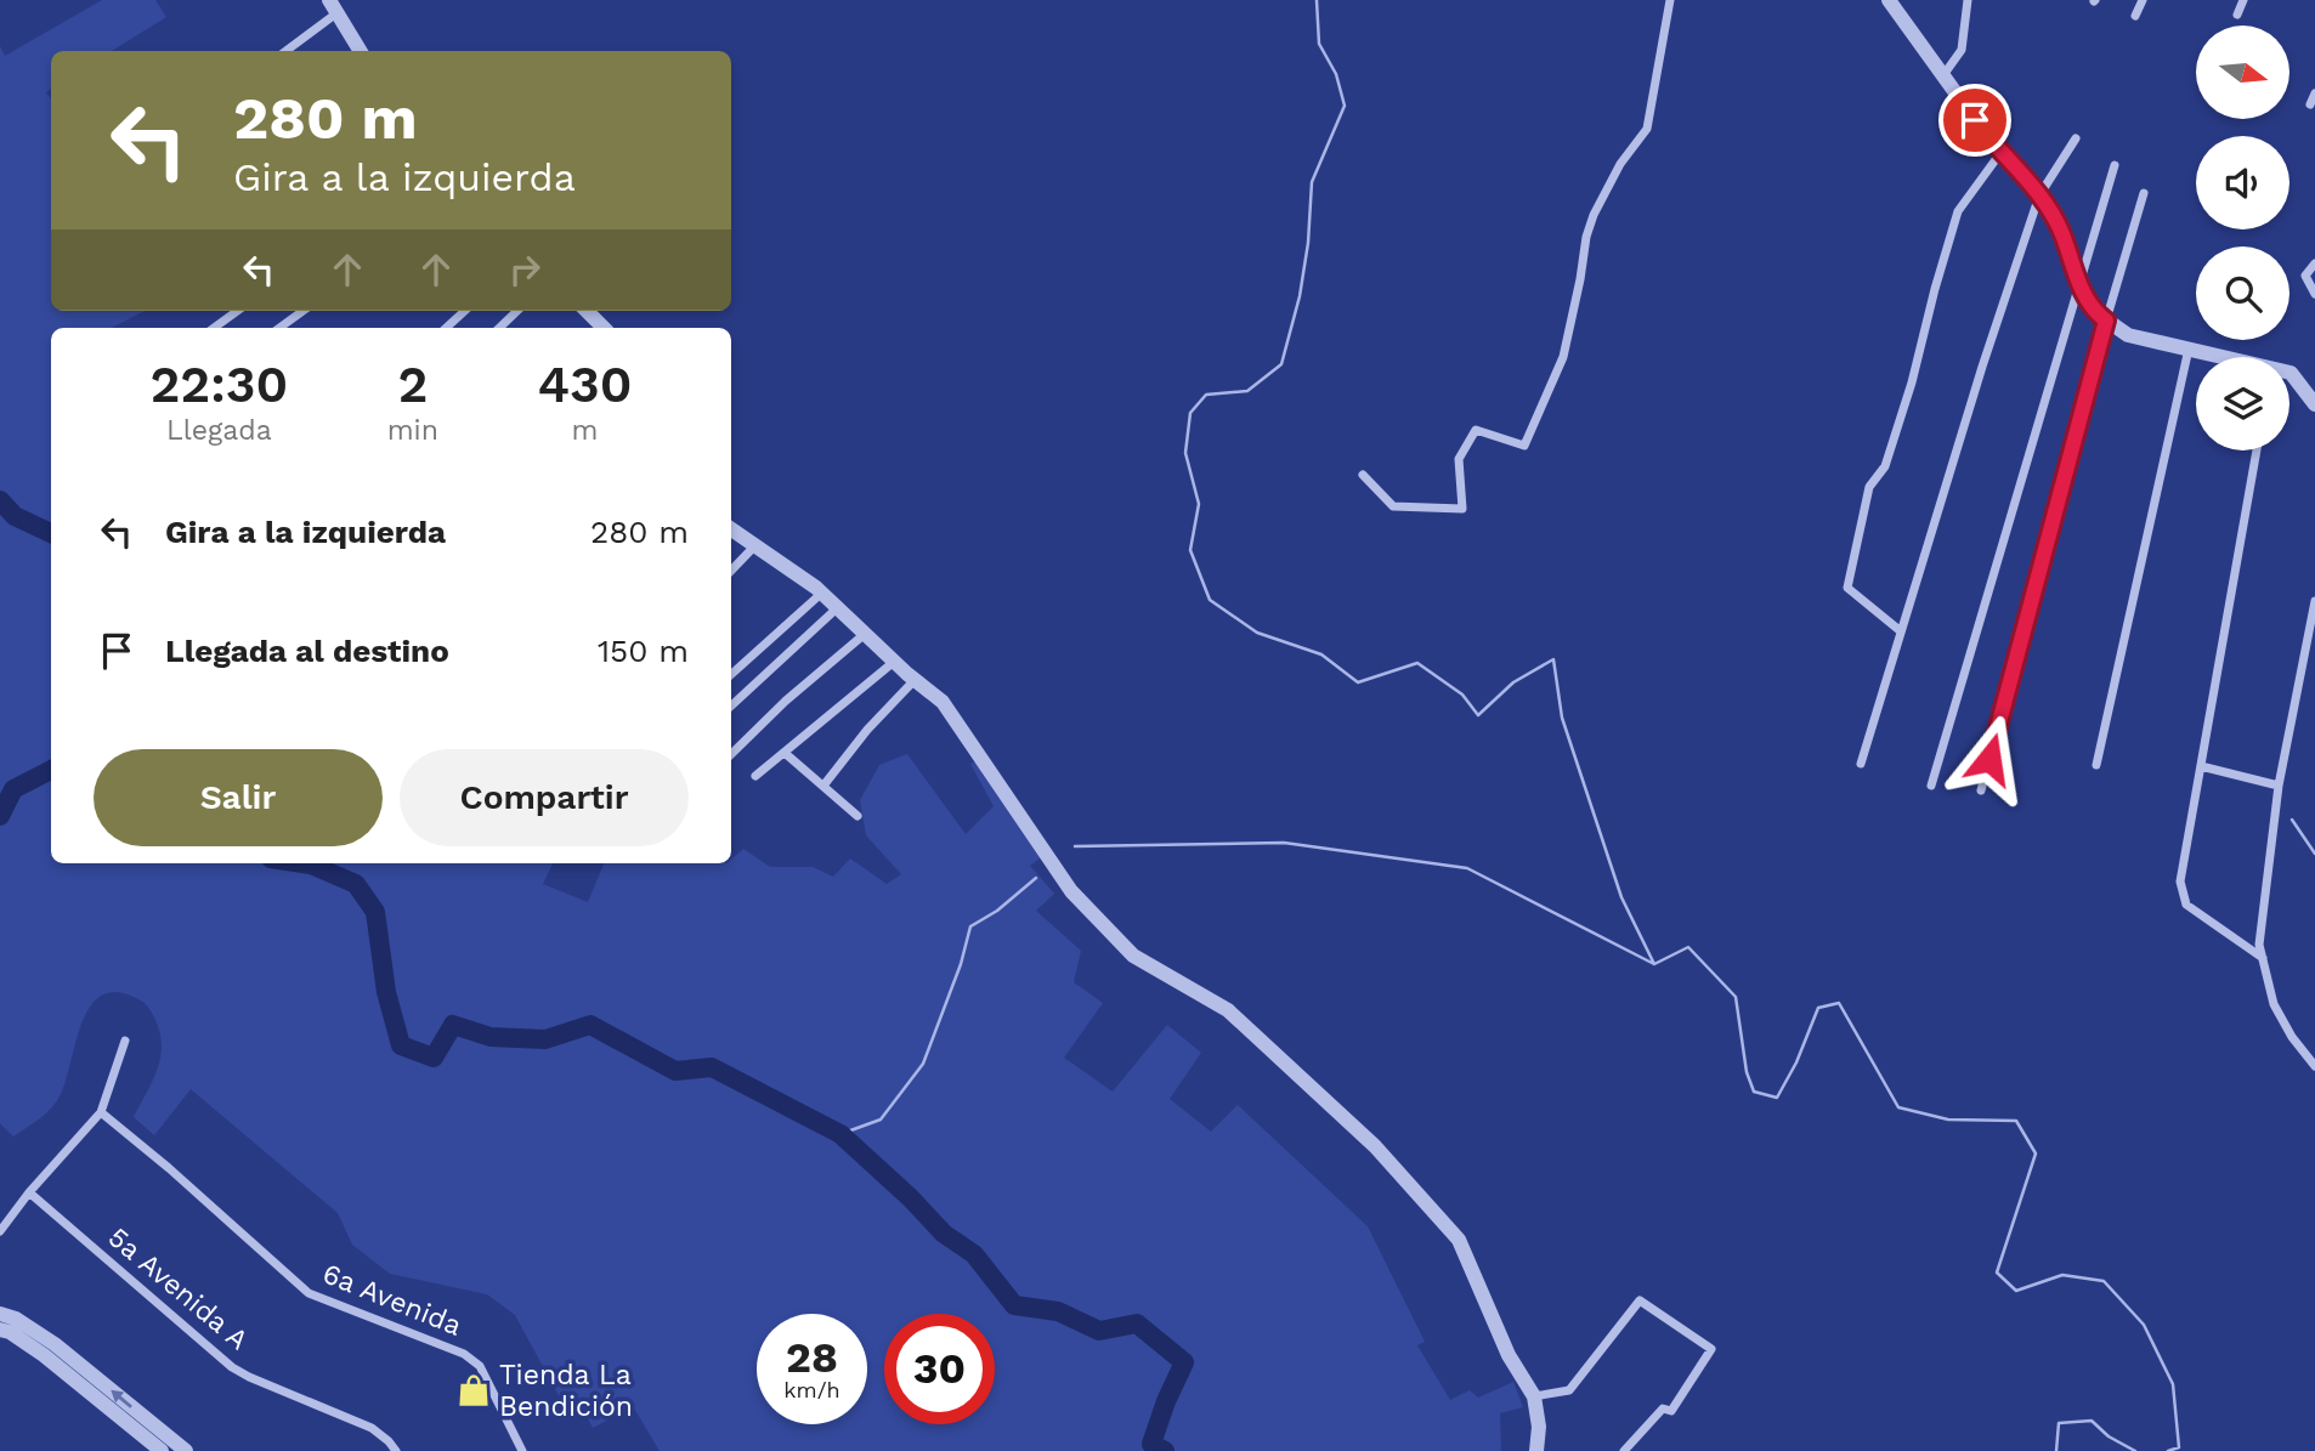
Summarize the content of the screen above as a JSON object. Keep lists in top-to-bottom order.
{
  "streets": {
    "street": ["5a Avenida A", "6a Avenida"]
  },
  "places": {
    "shop": ["Tienda La Bendición"]
  },
  "north": "right",
  "page": {
    "turn": ["280 m", "Gira a la izquierda"],
    "eta": [
      "22:30",
      "Llegada",
      "2",
      "min",
      "430",
      "m"
    ],
    "list": [
      {
        "name": "Gira a la izquierda",
        "value": "280 m"
      },
      {
        "name": "Llegada al destino",
        "value": "150 m"
      }
    ],
    "buttons": ["Salir", "Compartir"],
    "speed": "28 km/h",
    "limit": "30"
  }
}
